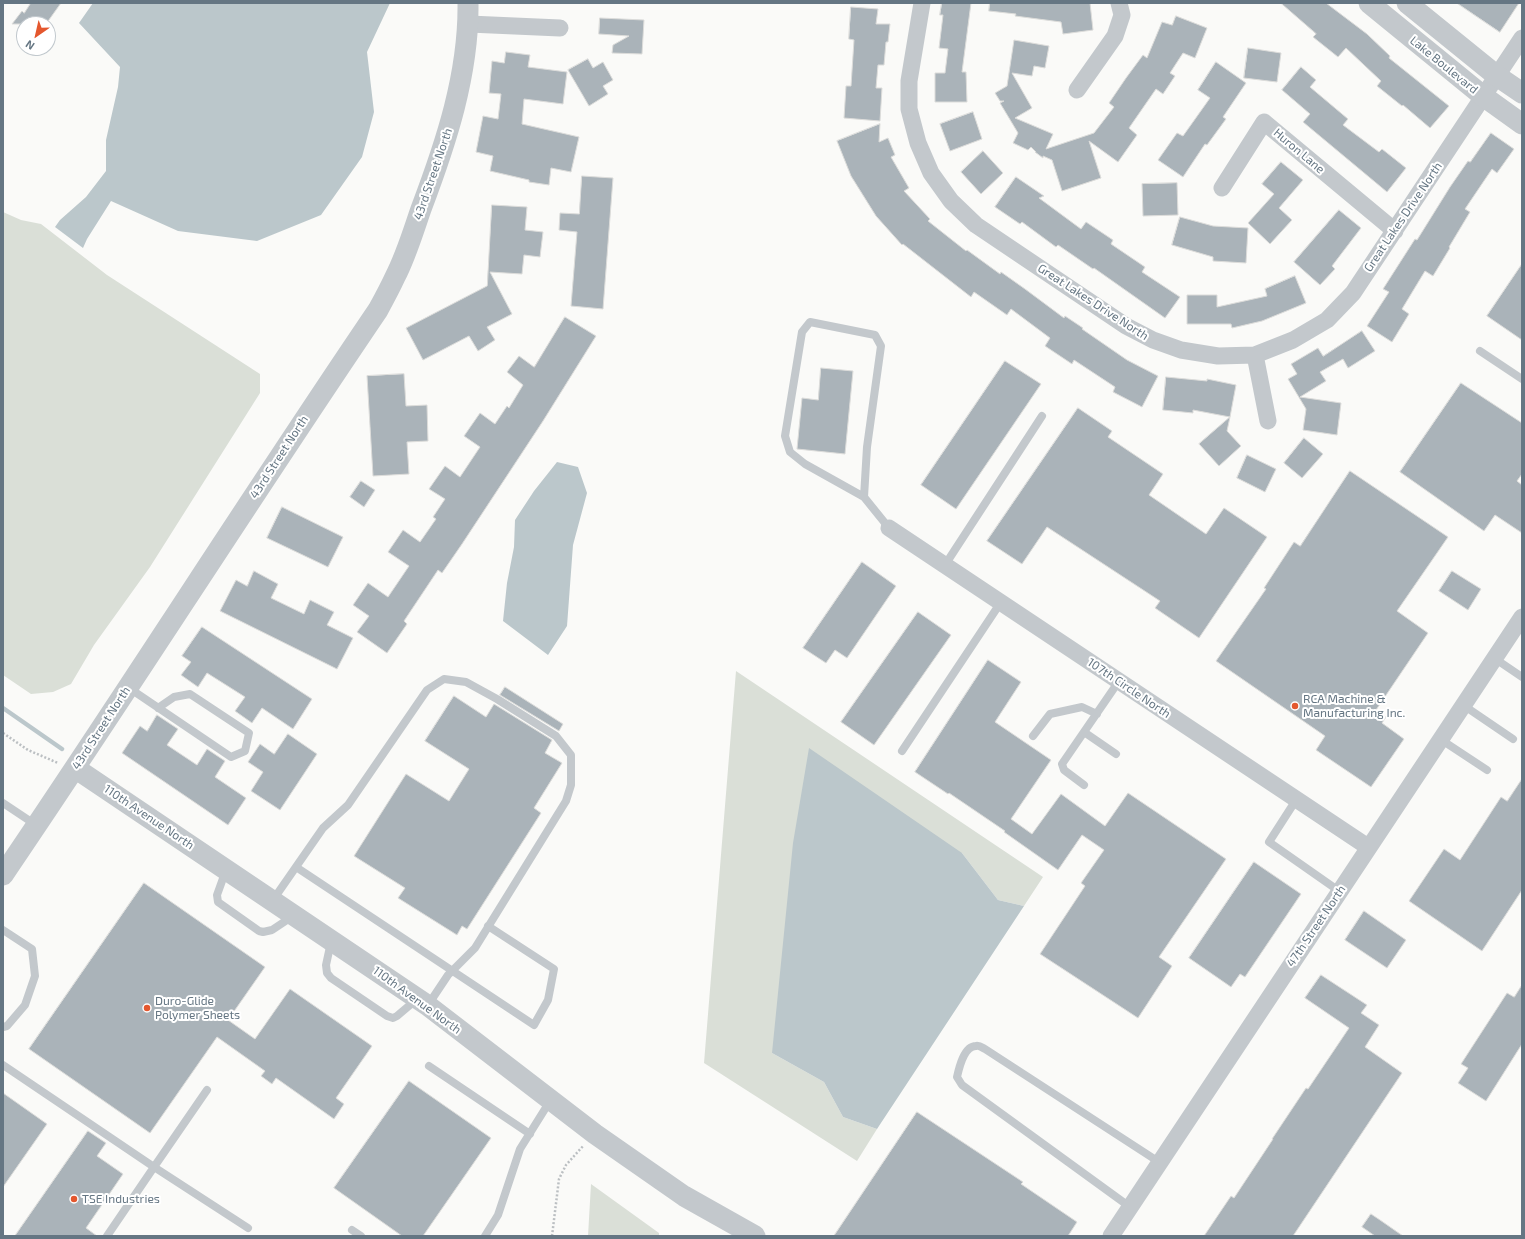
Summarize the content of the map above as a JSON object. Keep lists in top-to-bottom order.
{
  "streets": {
    "street": [
      "Lake Boulevard",
      "Huron Lane",
      "43rd Street North",
      "Great Lakes Drive North",
      "107th Circle North",
      "110th Avenue North",
      "47th Street North"
    ]
  },
  "crossings": [
    ["Lake Boulevard", "Great Lakes Drive North"],
    ["Huron Lane", "Great Lakes Drive North"],
    ["43rd Street North", "110th Avenue North"],
    ["107th Circle North", "47th Street North"]
  ],
  "places": ["RCA Machine & Manufacturing Inc.", "Duro-Glide Polymer Sheets", "TSE Industries"],
  "north": "bottom left"
}
